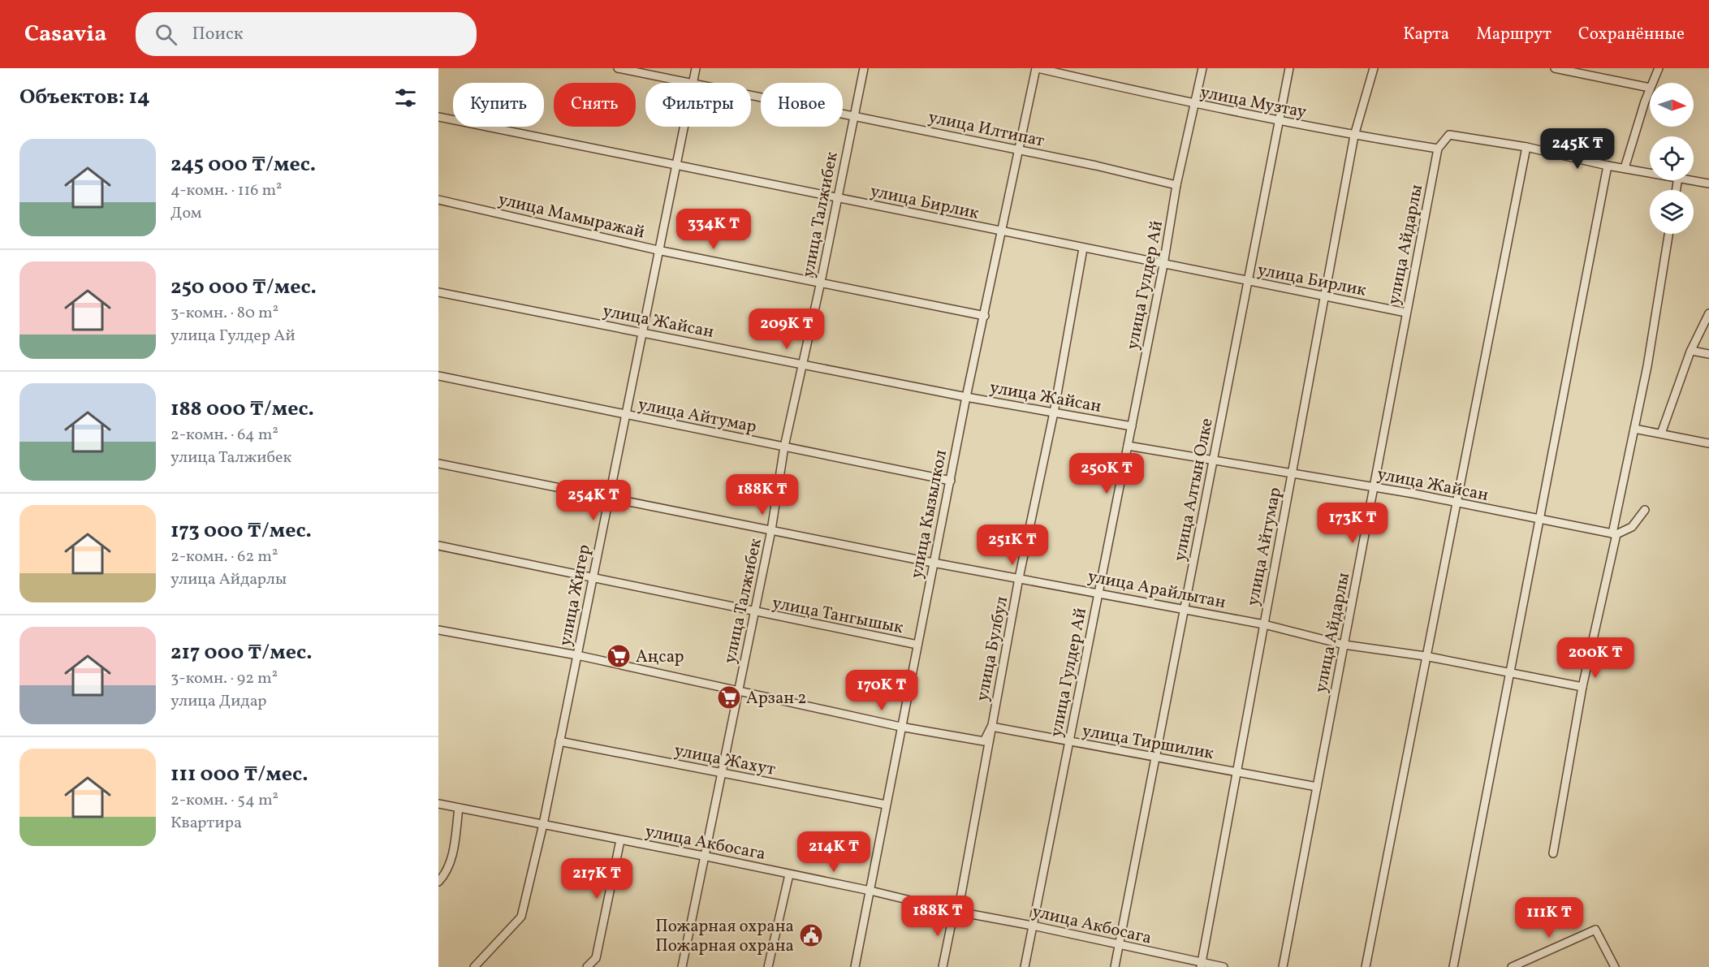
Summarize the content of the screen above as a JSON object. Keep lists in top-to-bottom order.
{
  "streets": {
    "street": [
      "улица Музтау",
      "улица Илтипат",
      "улица Бирлик",
      "улица Талжибек",
      "улица Мамыражай",
      "улица Айдарлы",
      "улица Гулдер Ай",
      "улица Жайсан",
      "улица Айтумар",
      "улица Алтын Олке",
      "улица Кызылкол",
      "улица Арайлытан",
      "улица Жигер",
      "улица Тангышык",
      "улица Булбул",
      "улица Тиршилик",
      "улица Жахут",
      "улица Акбосага"
    ]
  },
  "crossings": [
    ["улица Музтау", "улица Айдарлы"],
    ["улица Музтау", "улица Гулдер Ай"],
    ["улица Музтау", "улица Айтумар"],
    ["улица Музтау", "улица Алтын Олке"],
    ["улица Музтау", "улица Кызылкол"],
    ["улица Илтипат", "улица Талжибек"],
    ["улица Илтипат", "улица Гулдер Ай"],
    ["улица Илтипат", "улица Кызылкол"],
    ["улица Илтипат", "улица Жигер"],
    ["улица Бирлик", "улица Талжибек"],
    ["улица Бирлик", "улица Айдарлы"],
    ["улица Бирлик", "улица Гулдер Ай"],
    ["улица Бирлик", "улица Айтумар"],
    ["улица Бирлик", "улица Алтын Олке"],
    ["улица Бирлик", "улица Кызылкол"],
    ["улица Бирлик", "улица Жигер"],
    ["улица Бирлик", "улица Булбул"],
    ["улица Талжибек", "улица Мамыражай"],
    ["улица Талжибек", "улица Жайсан"],
    ["улица Талжибек", "улица Айтумар"],
    ["улица Талжибек", "улица Арайлытан"],
    ["улица Талжибек", "улица Тангышык"],
    ["улица Талжибек", "улица Жахут"],
    ["улица Талжибек", "улица Акбосага"],
    ["улица Мамыражай", "улица Кызылкол"],
    ["улица Мамыражай", "улица Жигер"],
    ["улица Айдарлы", "улица Жайсан"],
    ["улица Айдарлы", "улица Арайлытан"],
    ["улица Айдарлы", "улица Тиршилик"],
    ["улица Гулдер Ай", "улица Жайсан"],
    ["улица Гулдер Ай", "улица Арайлытан"],
    ["улица Гулдер Ай", "улица Тиршилик"],
    ["улица Гулдер Ай", "улица Акбосага"],
    ["улица Жайсан", "улица Айтумар"],
    ["улица Жайсан", "улица Алтын Олке"],
    ["улица Жайсан", "улица Кызылкол"],
    ["улица Жайсан", "улица Жигер"],
    ["улица Жайсан", "улица Булбул"],
    ["улица Айтумар", "улица Кызылкол"],
    ["улица Айтумар", "улица Арайлытан"],
    ["улица Айтумар", "улица Жигер"],
    ["улица Айтумар", "улица Тиршилик"],
    ["улица Айтумар", "улица Акбосага"],
    ["улица Алтын Олке", "улица Арайлытан"],
    ["улица Алтын Олке", "улица Тиршилик"],
    ["улица Алтын Олке", "улица Акбосага"],
    ["улица Кызылкол", "улица Арайлытан"],
    ["улица Кызылкол", "улица Тангышык"],
    ["улица Кызылкол", "улица Жахут"],
    ["улица Кызылкол", "улица Акбосага"],
    ["улица Арайлытан", "улица Жигер"],
    ["улица Арайлытан", "улица Булбул"],
    ["улица Жигер", "улица Тангышык"],
    ["улица Жигер", "улица Жахут"],
    ["улица Жигер", "улица Акбосага"],
    ["улица Булбул", "улица Тиршилик"],
    ["улица Булбул", "улица Акбосага"]
  ],
  "places": {
    "supermarket": ["Аңсар", "Арзан 2"],
    "public building": ["Пожарная охрана Пожарная охрана"]
  },
  "north": "right",
  "page": {
    "header": "Casavia",
    "search": "Поиск",
    "nav": ["Карта", "Маршрут", "Сохранённые"],
    "heading": "Объектов: 14",
    "chip": [
      "Купить",
      "Снять",
      "Фильтры",
      "Новое"
    ],
    "list": [
      {
        "name": "245 000 ₸/мес.",
        "note": "4-комн. · 116 m² · Дом"
      },
      {
        "name": "250 000 ₸/мес.",
        "note": "3-комн. · 80 m² · улица Гулдер Ай"
      },
      {
        "name": "188 000 ₸/мес.",
        "note": "2-комн. · 64 m² · улица Талжибек"
      },
      {
        "name": "173 000 ₸/мес.",
        "note": "2-комн. · 62 m² · улица Айдарлы"
      },
      {
        "name": "217 000 ₸/мес.",
        "note": "3-комн. · 92 m² · улица Дидар"
      },
      {
        "name": "111 000 ₸/мес.",
        "note": "2-комн. · 54 m² · Квартира"
      }
    ],
    "price": [
      "245K ₸",
      "334K ₸",
      "209K ₸",
      "250K ₸",
      "188K ₸",
      "254K ₸",
      "173K ₸",
      "251K ₸",
      "200K ₸",
      "170K ₸",
      "214K ₸",
      "217K ₸",
      "188K ₸",
      "111K ₸"
    ]
  }
}
